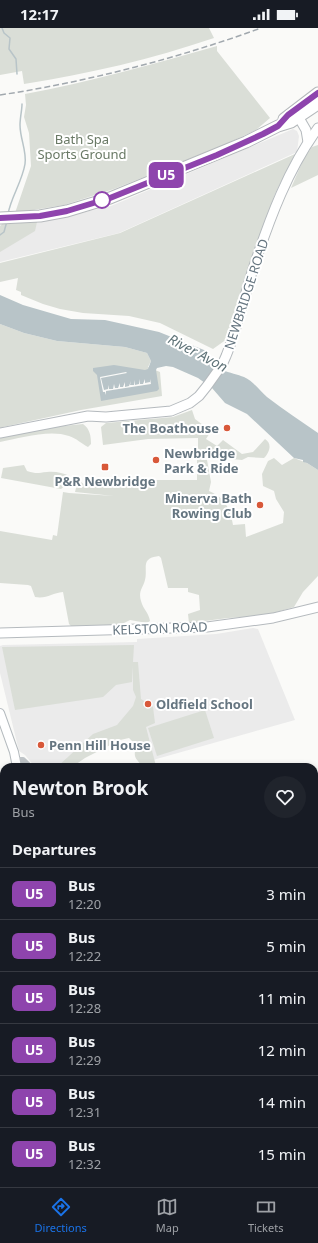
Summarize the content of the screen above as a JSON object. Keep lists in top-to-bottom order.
{
  "streets": {
    "main road": ["NEWBRIDGE ROAD", "KELSTON ROAD"]
  },
  "water": ["River Avon"],
  "parks": ["Bath Spa Sports Ground"],
  "places": {
    "other": [
      "The Boathouse",
      "Newbridge Park & Ride",
      "Minerva Bath Rowing Club",
      "Oldfield School",
      "Penn Hill House"
    ],
    "transit": ["P&R Newbridge"]
  },
  "lines": ["bus line U5"],
  "page": {
    "status": "12:17",
    "on_map": "U5",
    "heading": [
      ["Newton Brook", "Bus"],
      "Departures"
    ],
    "list": [
      {
        "mark": "U5",
        "name": "Bus",
        "note": "12:20",
        "value": "3 min"
      },
      {
        "mark": "U5",
        "name": "Bus",
        "note": "12:22",
        "value": "5 min"
      },
      {
        "mark": "U5",
        "name": "Bus",
        "note": "12:28",
        "value": "11 min"
      },
      {
        "mark": "U5",
        "name": "Bus",
        "note": "12:29",
        "value": "12 min"
      },
      {
        "mark": "U5",
        "name": "Bus",
        "note": "12:31",
        "value": "14 min"
      },
      {
        "mark": "U5",
        "name": "Bus",
        "note": "12:32",
        "value": "15 min"
      }
    ],
    "tabs": ["Directions", "Map", "Tickets"]
  }
}
